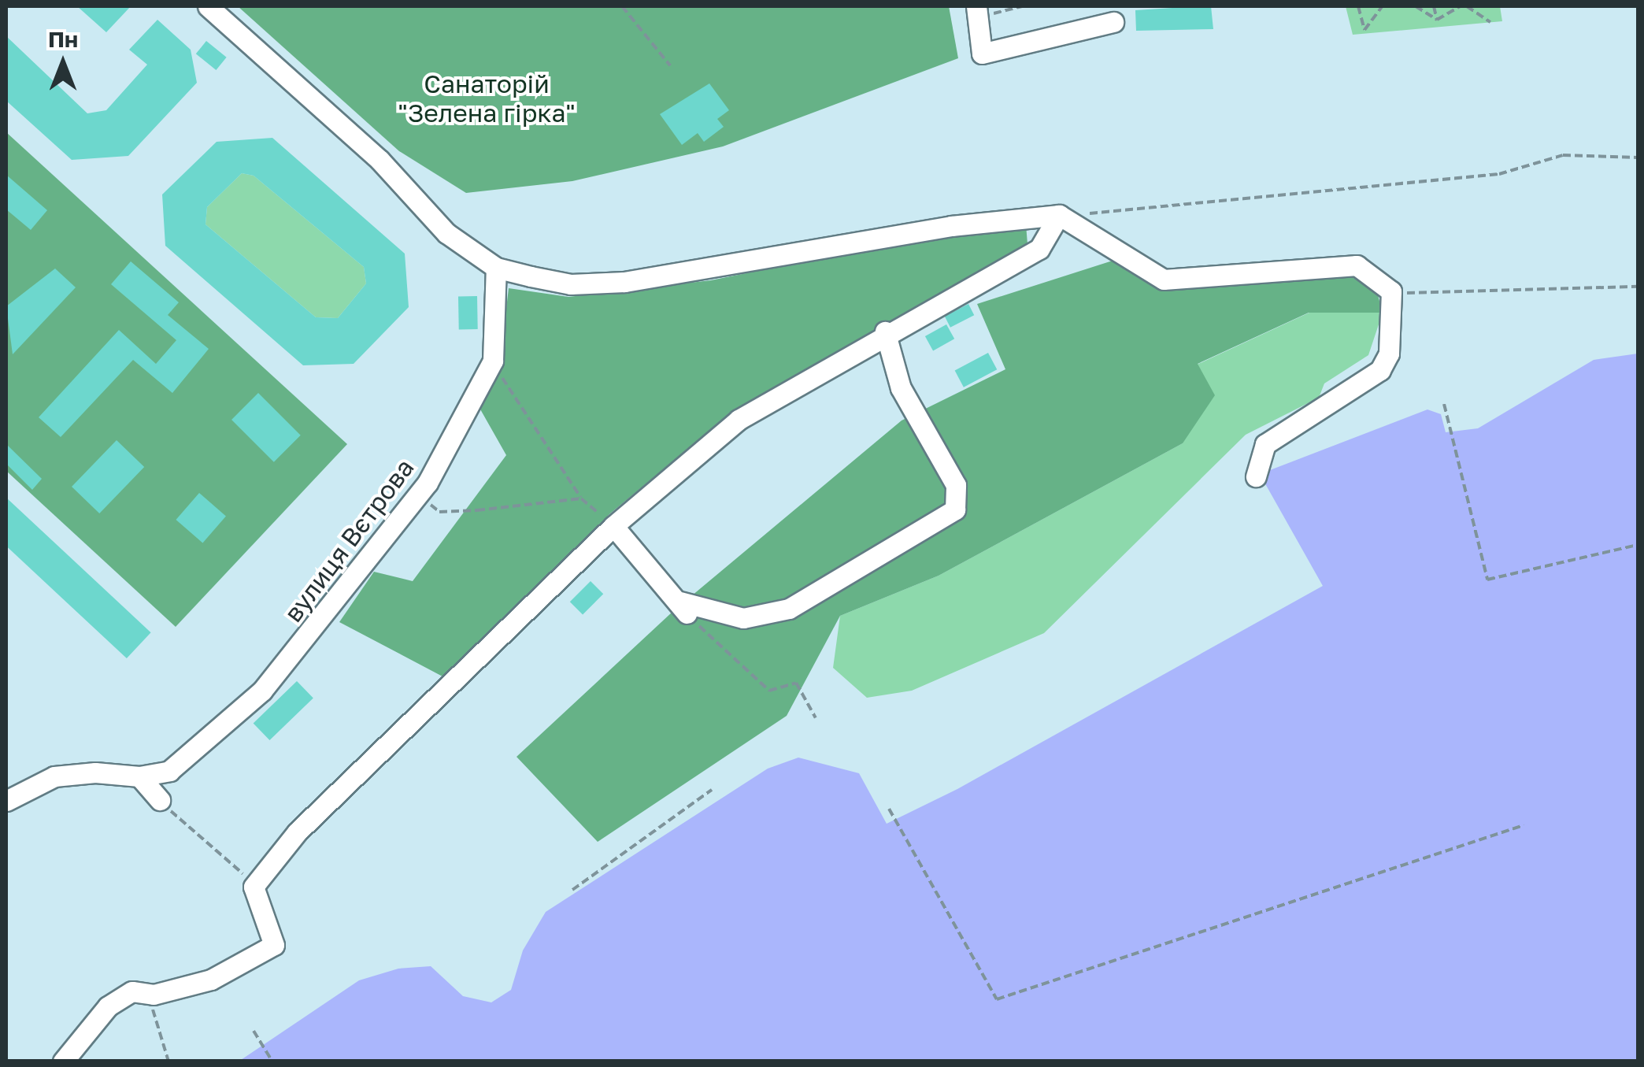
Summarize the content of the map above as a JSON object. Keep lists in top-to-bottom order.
{
  "streets": {
    "street": ["вулиця Вєтрова"]
  },
  "parks": ["Санаторій \"Зелена гірка\""],
  "north": "top"
}
